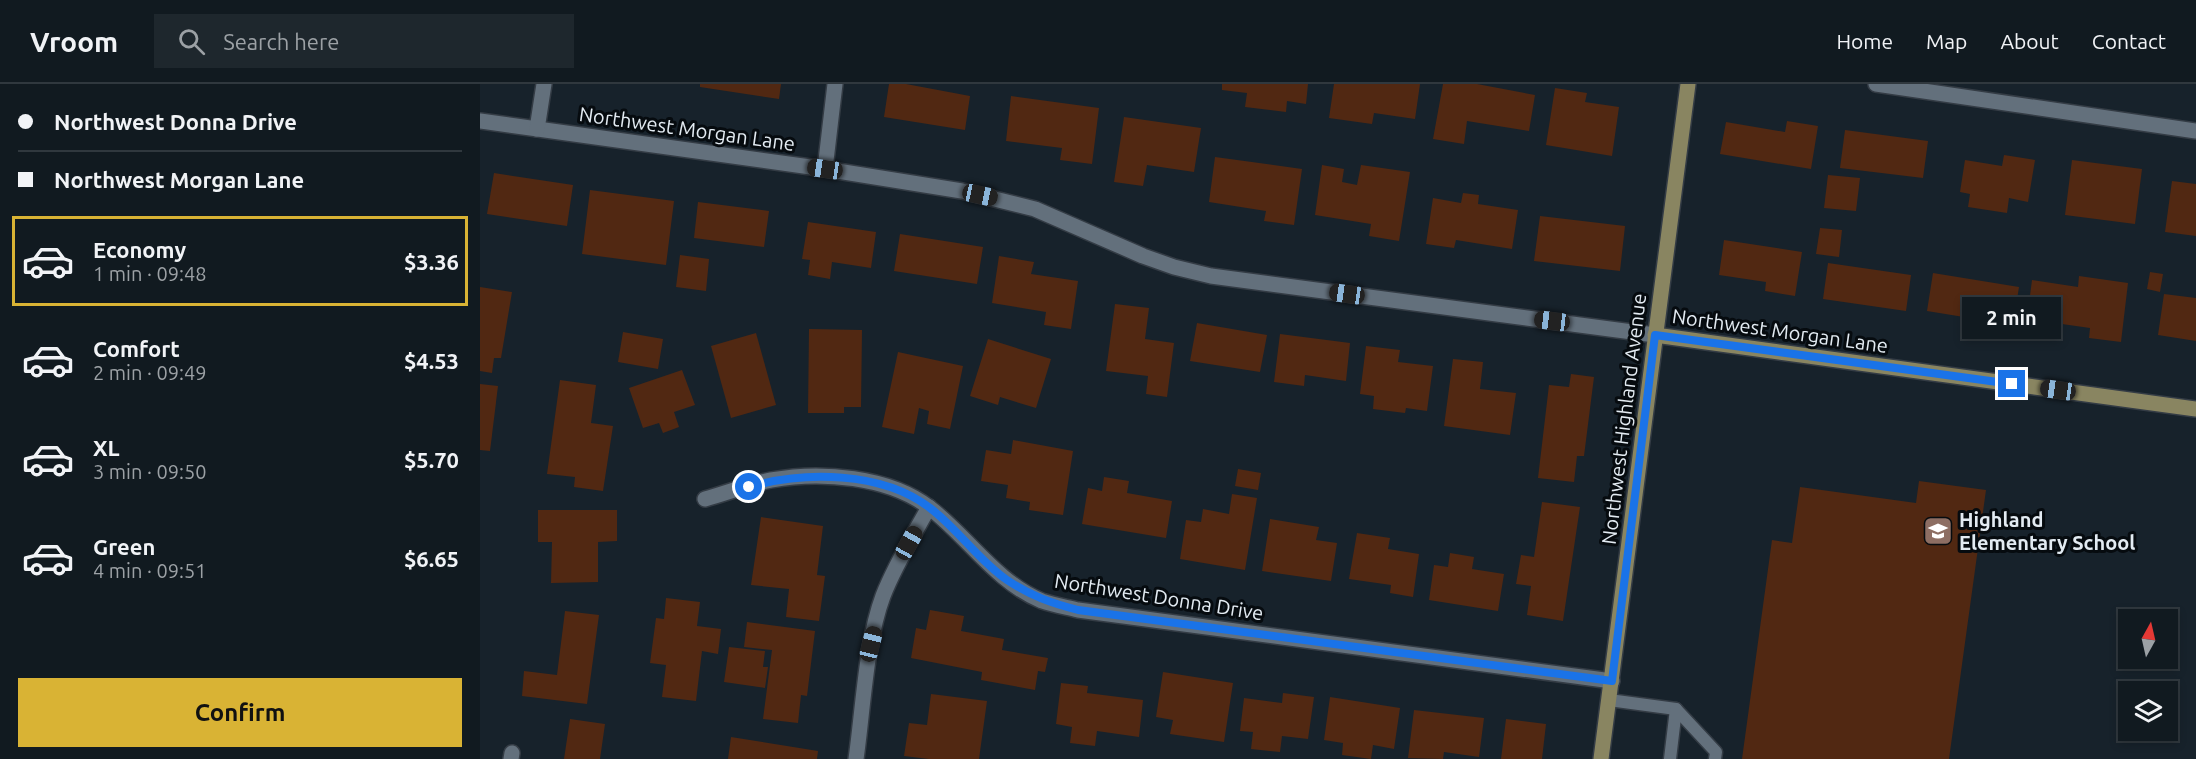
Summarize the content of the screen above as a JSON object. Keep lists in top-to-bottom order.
{
  "streets": {
    "main road": ["Northwest Morgan Lane", "Northwest Highland Avenue"],
    "street": ["Northwest Donna Drive"]
  },
  "crossings": [
    ["Northwest Morgan Lane", "Northwest Highland Avenue"],
    ["Northwest Highland Avenue", "Northwest Donna Drive"]
  ],
  "places": {
    "school or university": ["Highland Elementary School"]
  },
  "north": "top",
  "page": {
    "header": "Vroom",
    "search": "Search here",
    "nav": [
      "Home",
      "Map",
      "About",
      "Contact"
    ],
    "banner": ["Northwest Donna Drive", "Northwest Morgan Lane"],
    "list": [
      {
        "name": "Economy",
        "note": "1 min · 09:48",
        "value": "$3.36"
      },
      {
        "name": "Comfort",
        "note": "2 min · 09:49",
        "value": "$4.53"
      },
      {
        "name": "XL",
        "note": "3 min · 09:50",
        "value": "$5.70"
      },
      {
        "name": "Green",
        "note": "4 min · 09:51",
        "value": "$6.65"
      }
    ],
    "bubble": "2 min",
    "buttons": "Confirm"
  }
}
